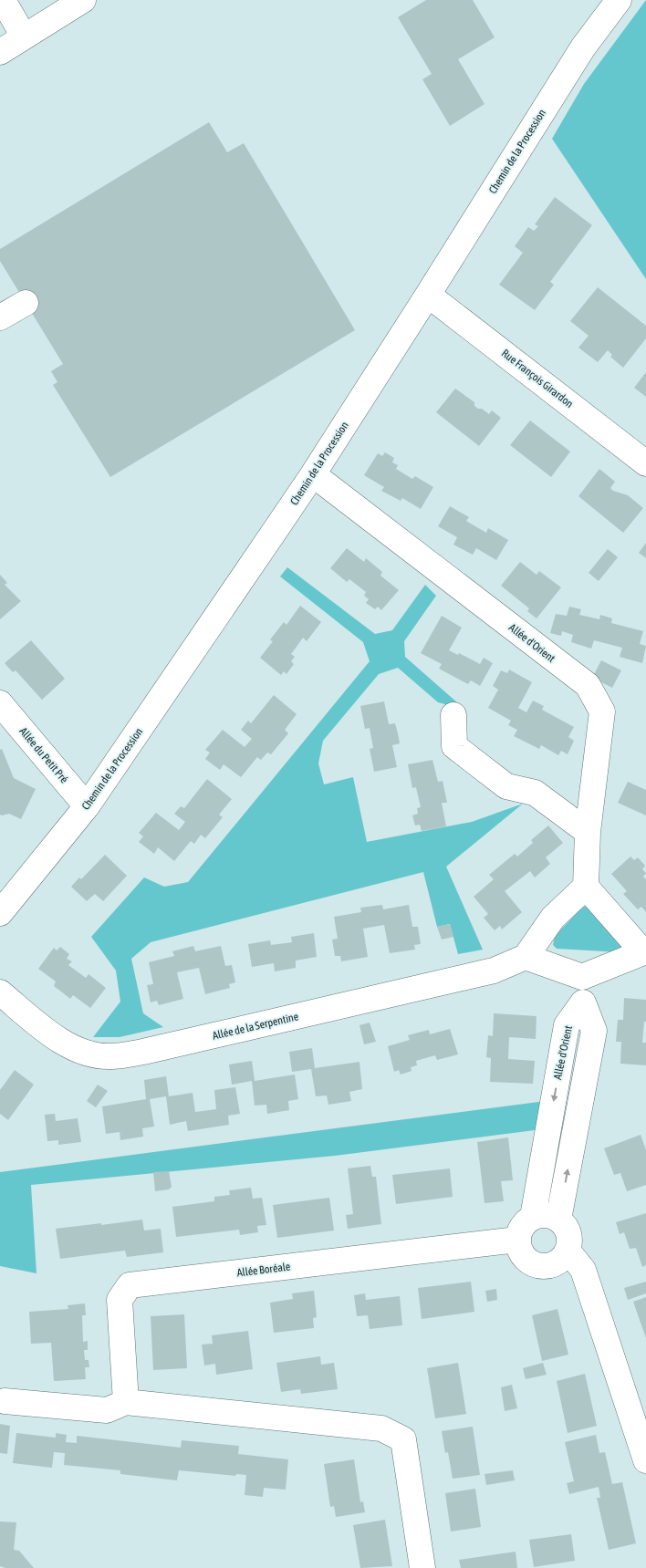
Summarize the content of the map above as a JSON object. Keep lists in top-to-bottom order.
{
  "streets": {
    "street": [
      "Chemin de la Procession",
      "Rue François Girardon",
      "Allée d'Orient",
      "Allée du Petit Pré",
      "Allée de la Serpentine",
      "Allée Boréale"
    ]
  },
  "crossings": [
    ["Chemin de la Procession", "Rue François Girardon"],
    ["Chemin de la Procession", "Allée d'Orient"],
    ["Chemin de la Procession", "Allée du Petit Pré"],
    ["Allée d'Orient", "Allée Boréale"]
  ]
}
